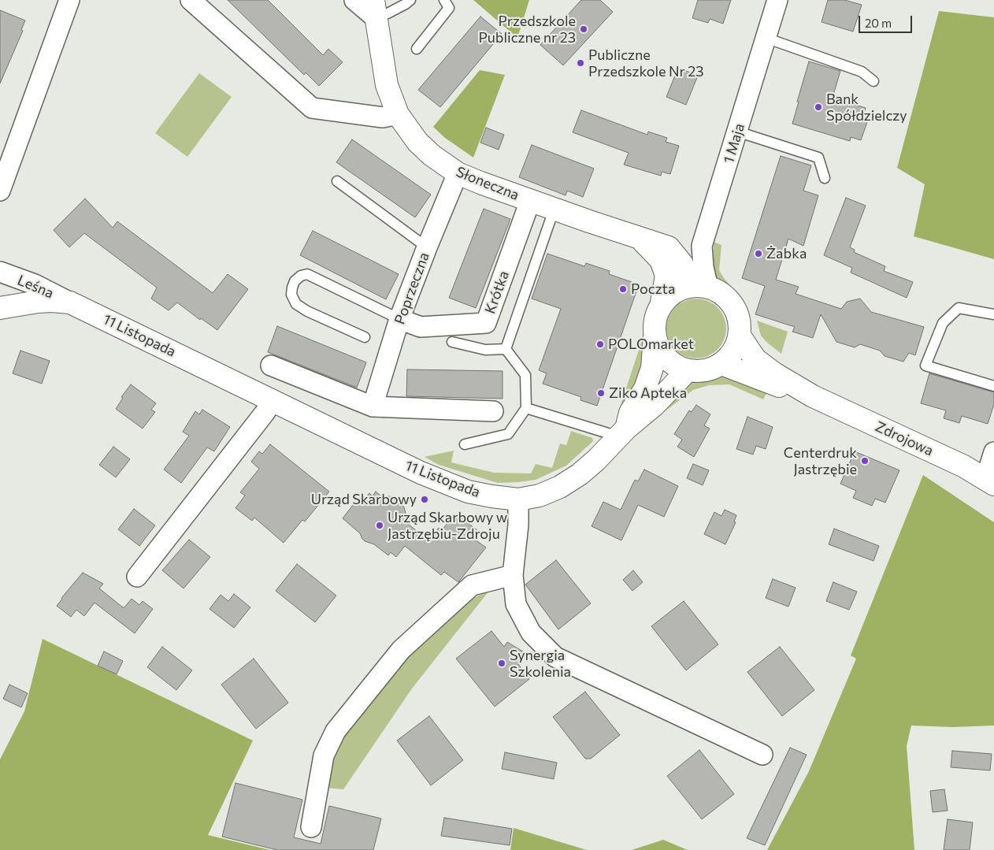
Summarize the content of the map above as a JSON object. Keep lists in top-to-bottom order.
{
  "streets": {
    "main road": ["Słoneczna", "11 Listopada", "Zdrojowa"],
    "street": [
      "1 Maja",
      "Leśna",
      "Poprzeczna",
      "Krótka"
    ]
  },
  "crossings": [
    ["1 Maja", "Słoneczna"],
    ["1 Maja", "11 Listopada"],
    ["1 Maja", "Zdrojowa"],
    ["Słoneczna", "Poprzeczna"],
    ["Słoneczna", "Krótka"],
    ["Słoneczna", "11 Listopada"],
    ["Słoneczna", "Zdrojowa"],
    ["Leśna", "11 Listopada"],
    ["Poprzeczna", "Krótka"],
    ["11 Listopada", "Zdrojowa"]
  ],
  "places": [
    "Przedszkole Publiczne nr 23",
    "Publiczne Przedszkole Nr 23",
    "Bank Spółdzielczy",
    "Żabka",
    "Poczta",
    "POLOmarket",
    "Ziko Apteka",
    "Centerdruk Jastrzębie",
    "Urząd Skarbowy",
    "Urząd Skarbowy w Jastrzębiu-Zdroju",
    "Synergia Szkolenia"
  ],
  "scale_bar": "20 m"
}
